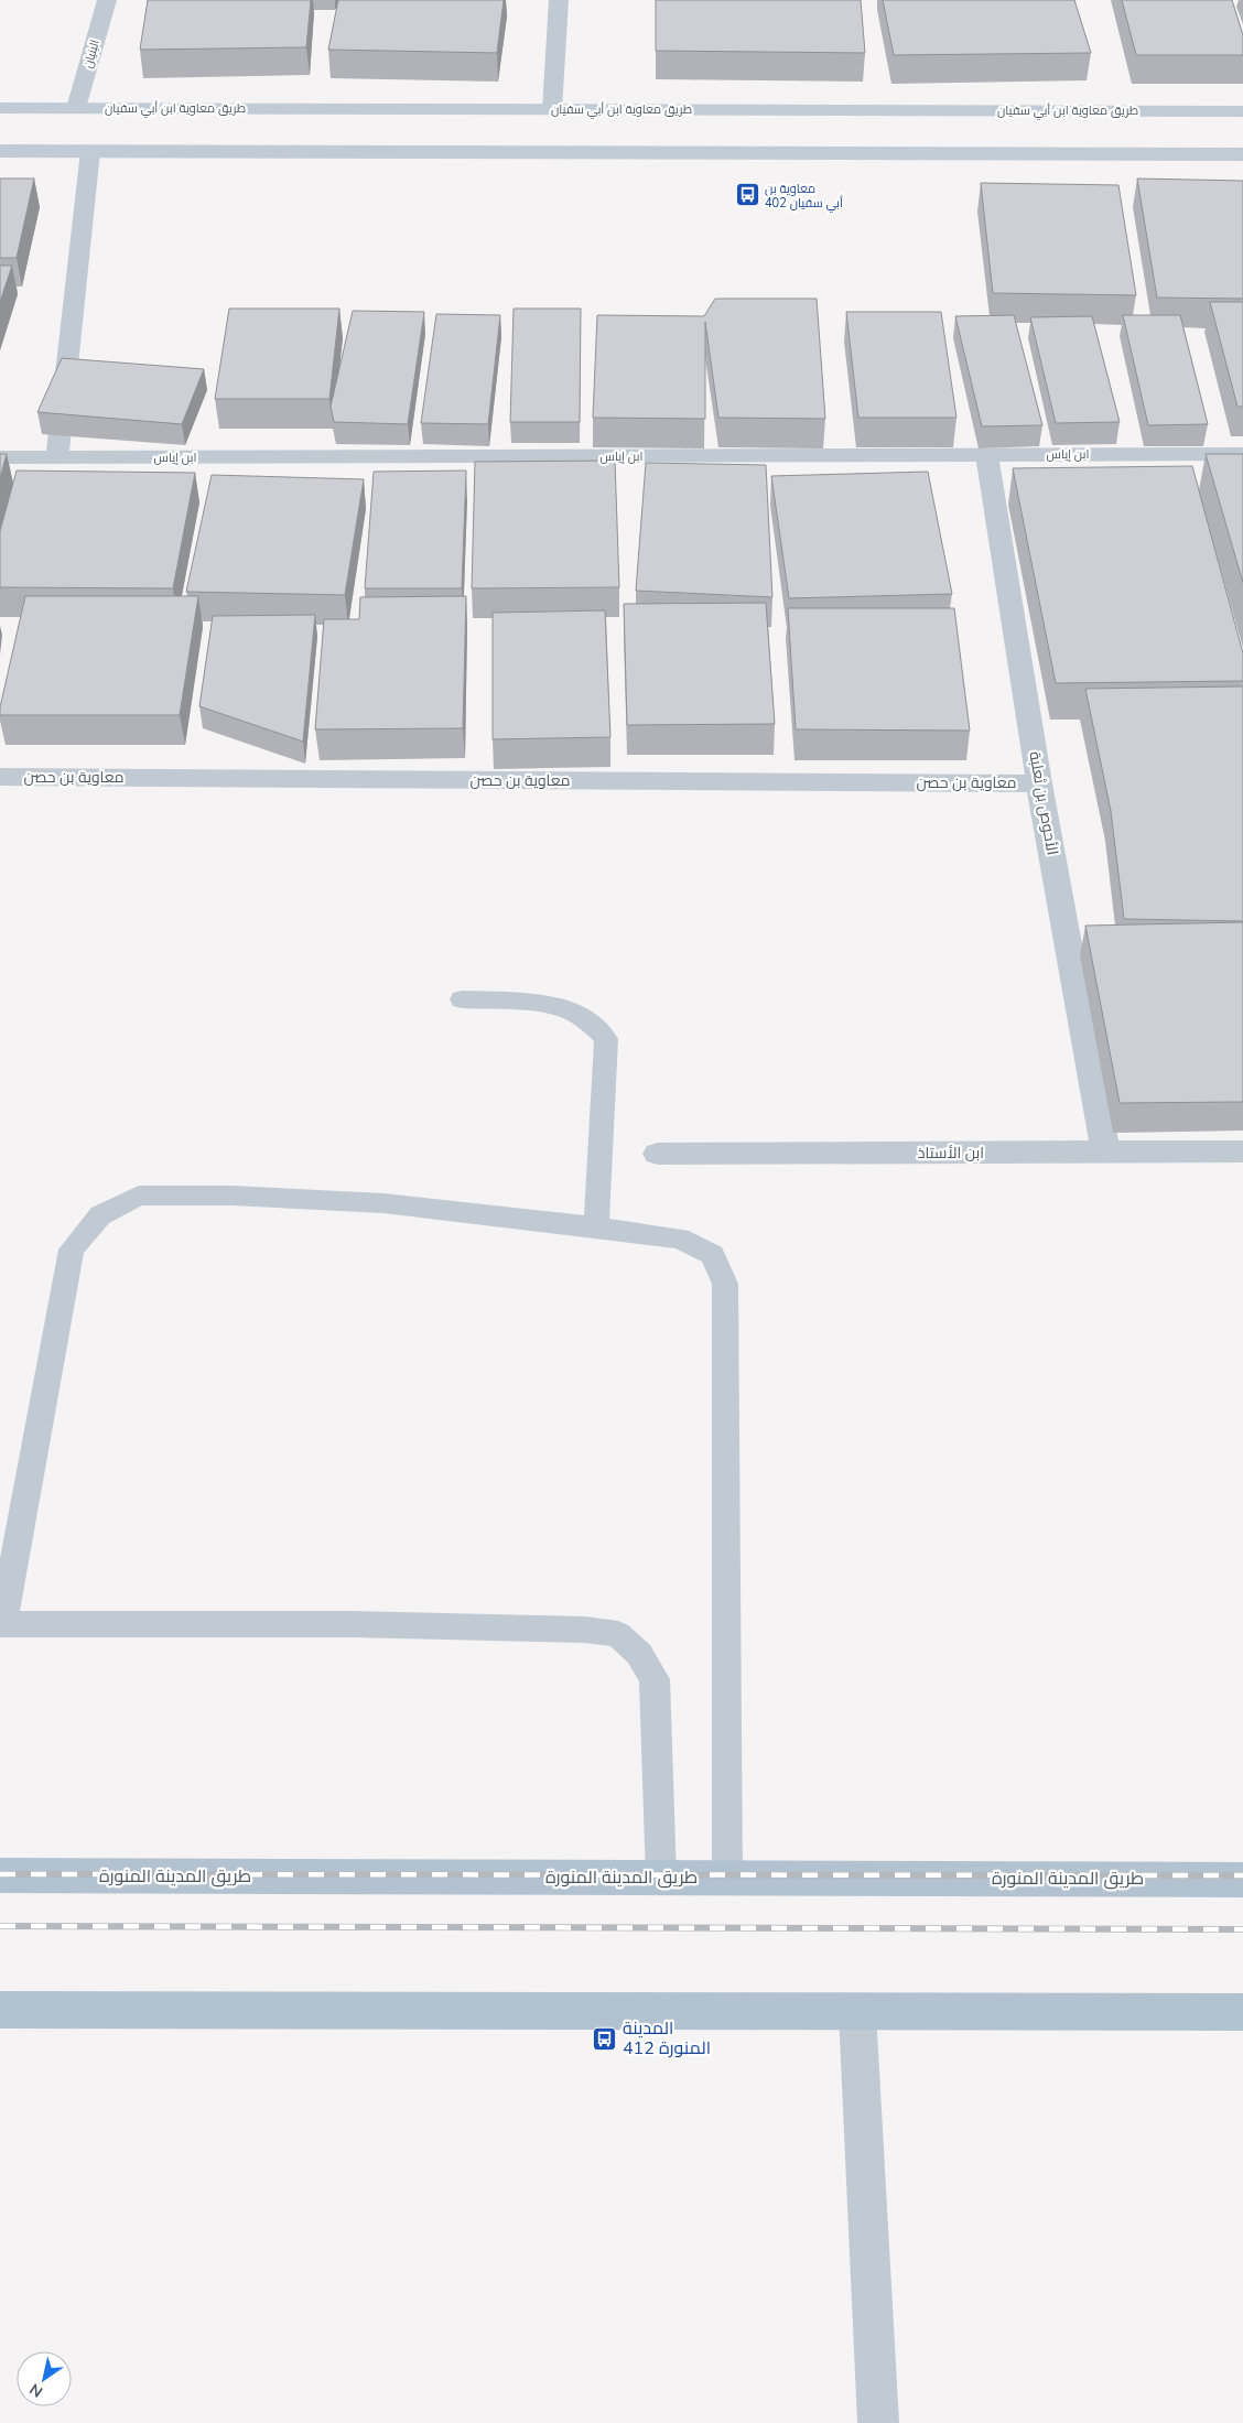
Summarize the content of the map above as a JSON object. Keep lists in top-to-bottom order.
{
  "streets": {
    "main road": ["طريق المدينة المنورة"],
    "street": [
      "البنيان",
      "طريق معاوية ابن أبي سفيان",
      "ابن إياس",
      "معاوية بن حصن",
      "الأحوص بن ثعلبة",
      "ابن الأستاذ"
    ]
  },
  "crossings": [
    ["البنيان", "طريق معاوية ابن أبي سفيان"],
    ["ابن إياس", "الأحوص بن ثعلبة"],
    ["معاوية بن حصن", "الأحوص بن ثعلبة"],
    ["الأحوص بن ثعلبة", "ابن الأستاذ"]
  ],
  "places": {
    "bus stop": ["معاوية بن أبي سفيان 402", "المدينة المنورة 412"]
  },
  "north": "bottom left"
}
